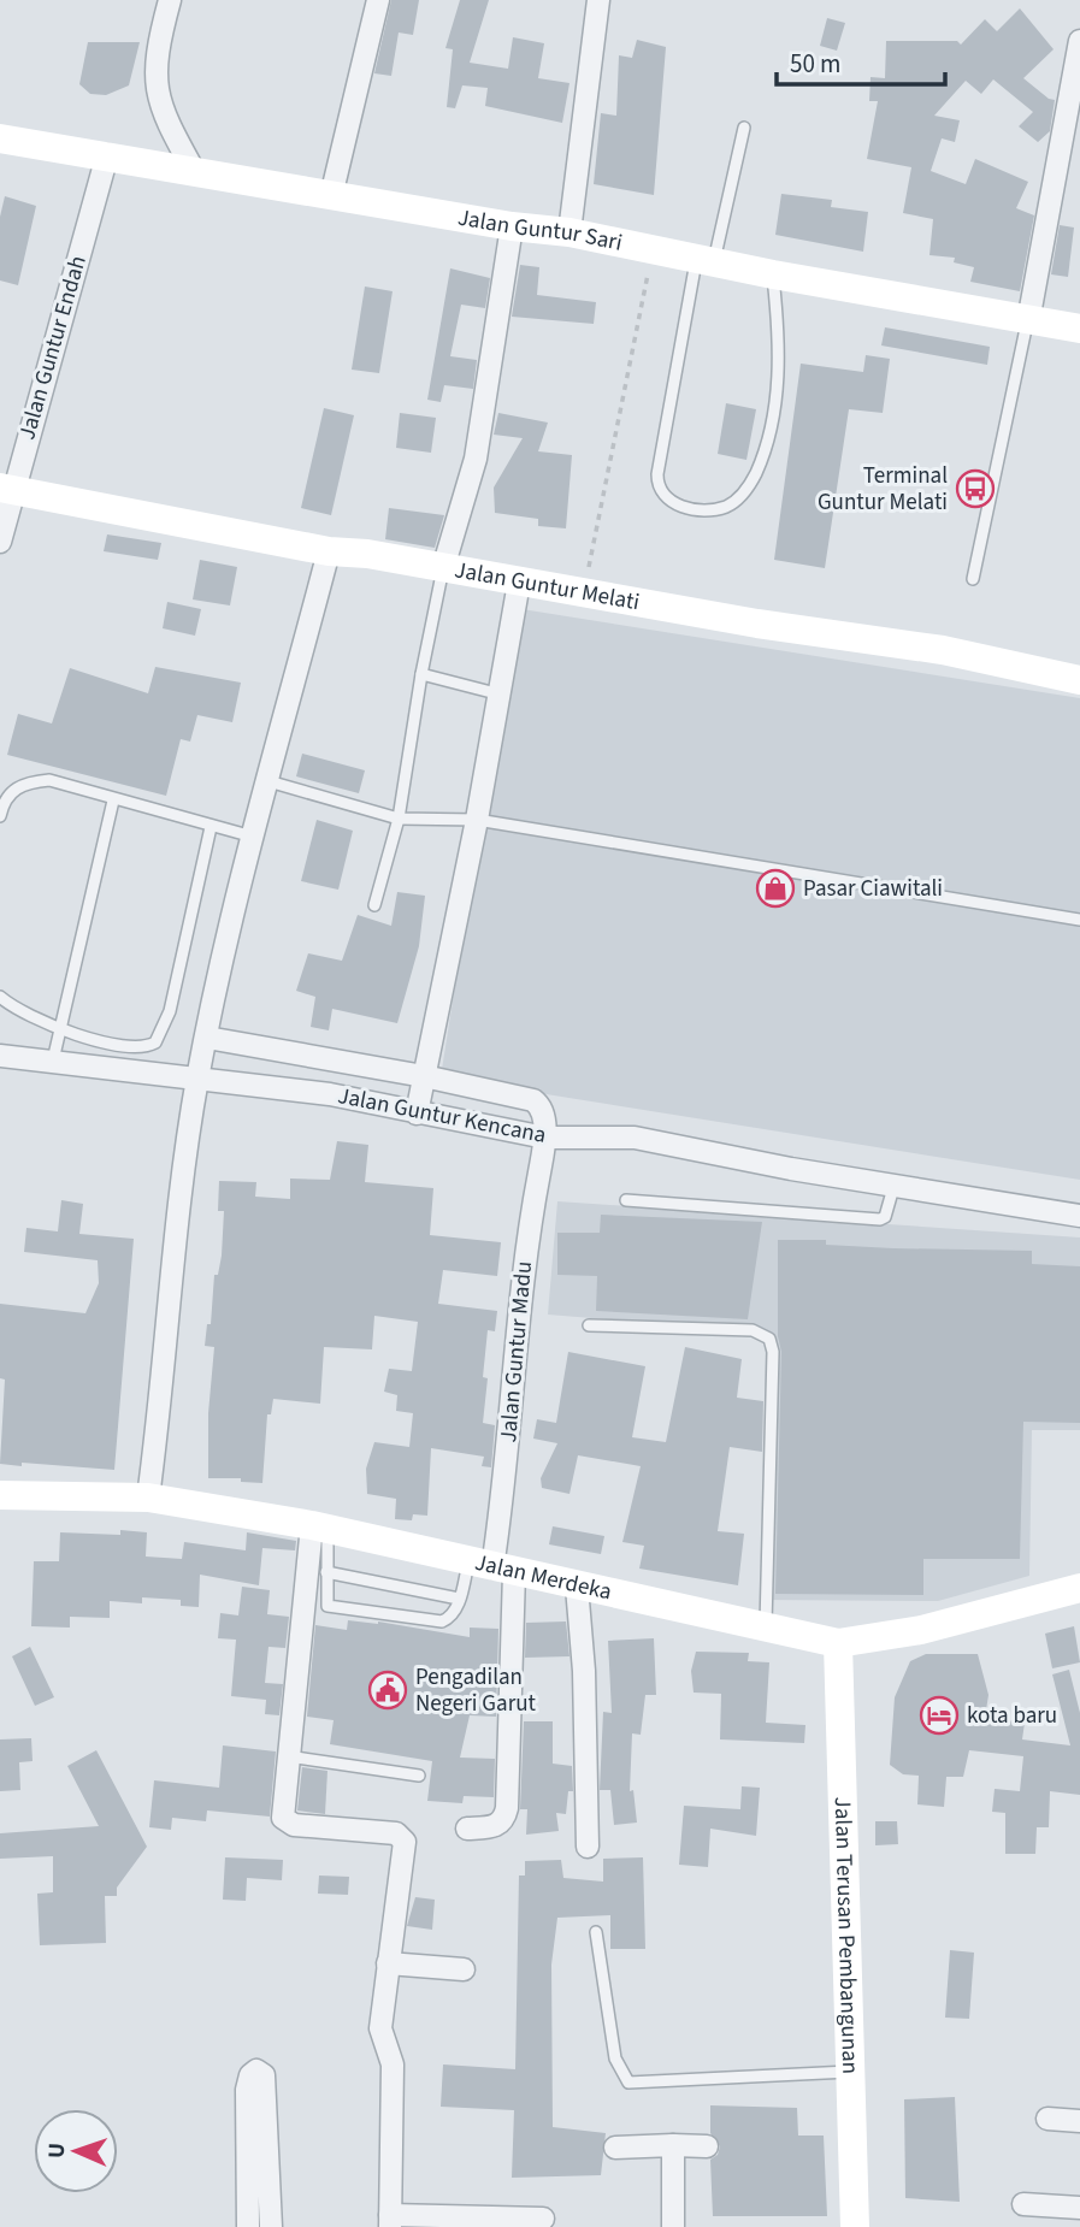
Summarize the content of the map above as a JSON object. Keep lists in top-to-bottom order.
{
  "streets": {
    "street": [
      "Jalan Guntur Sari",
      "Jalan Guntur Endah",
      "Jalan Guntur Melati",
      "Jalan Guntur Kencana",
      "Jalan Guntur Madu",
      "Jalan Merdeka",
      "Jalan Terusan Pembangunan"
    ]
  },
  "crossings": [
    ["Jalan Guntur Sari", "Jalan Guntur Endah"],
    ["Jalan Guntur Endah", "Jalan Guntur Melati"],
    ["Jalan Guntur Kencana", "Jalan Guntur Madu"],
    ["Jalan Guntur Madu", "Jalan Merdeka"],
    ["Jalan Merdeka", "Jalan Terusan Pembangunan"]
  ],
  "places": {
    "bus stop": ["Terminal Guntur Melati"],
    "shop": ["Pasar Ciawitali"],
    "public building": ["Pengadilan Negeri Garut"],
    "hotel": ["kota baru"]
  },
  "scale_bar": "50 m",
  "north": "left"
}
